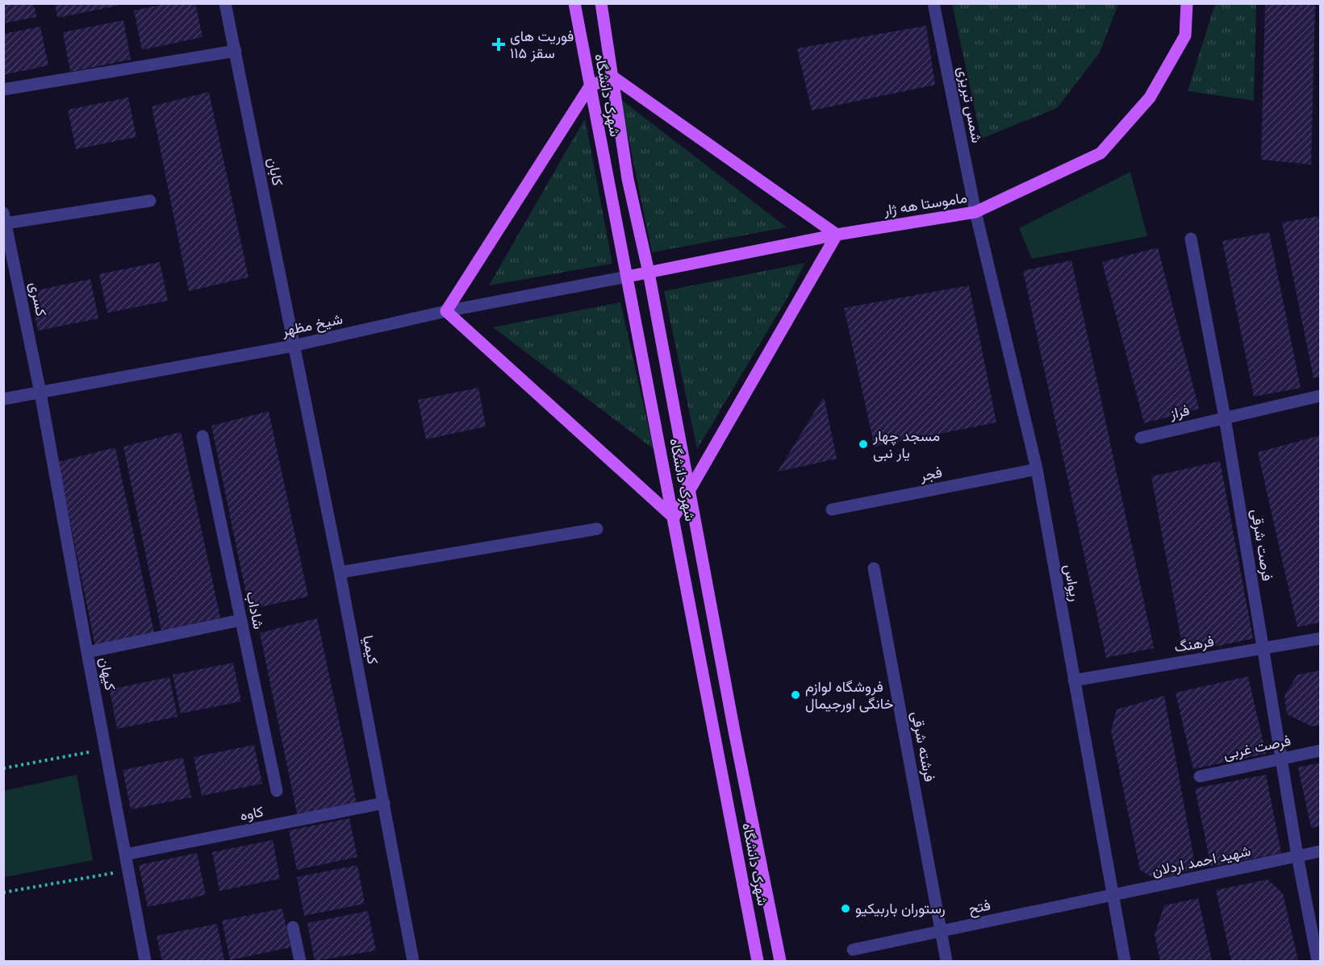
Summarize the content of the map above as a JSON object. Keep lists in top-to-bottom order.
{
  "streets": {
    "main road": ["شهرک دانشگاه", "ماموستا هه ژار"],
    "street": [
      "شمس تبریزی",
      "کابان",
      "کسری",
      "شیخ مظهر",
      "فراز",
      "فجر",
      "فرصت شرقی",
      "ریواس",
      "شاداب",
      "فرهنگ",
      "کیمیا",
      "کیهان",
      "فرشته شرقی",
      "فرصت غربی",
      "کاوه",
      "شهید احمد اردلان",
      "فتح"
    ]
  },
  "crossings": [
    ["شهرک دانشگاه", "ماموستا هه ژار"],
    ["شهرک دانشگاه", "شیخ مظهر"],
    ["شمس تبریزی", "ماموستا هه ژار"],
    ["شمس تبریزی", "ریواس"],
    ["کابان", "شیخ مظهر"],
    ["کابان", "کیمیا"],
    ["ماموستا هه ژار", "شیخ مظهر"],
    ["ماموستا هه ژار", "ریواس"],
    ["کسری", "شیخ مظهر"],
    ["کسری", "کیهان"],
    ["شیخ مظهر", "کیمیا"],
    ["شیخ مظهر", "کیهان"],
    ["فراز", "فرصت شرقی"],
    ["فجر", "ریواس"],
    ["فرصت شرقی", "فرهنگ"],
    ["فرصت شرقی", "فرصت غربی"],
    ["فرصت شرقی", "شهید احمد اردلان"],
    ["ریواس", "فرهنگ"],
    ["ریواس", "شهید احمد اردلان"],
    ["ریواس", "فتح"],
    ["کیمیا", "کاوه"],
    ["کیهان", "کاوه"],
    ["فرشته شرقی", "فتح"],
    ["شهید احمد اردلان", "فتح"]
  ],
  "places": {
    "health": ["فوریت های ۱۱۵ سقز"],
    "other": ["مسجد چهار یار نبی", "فروشگاه لوازم خانگی اورجیمال", "رستوران باربیکیو"]
  }
}
